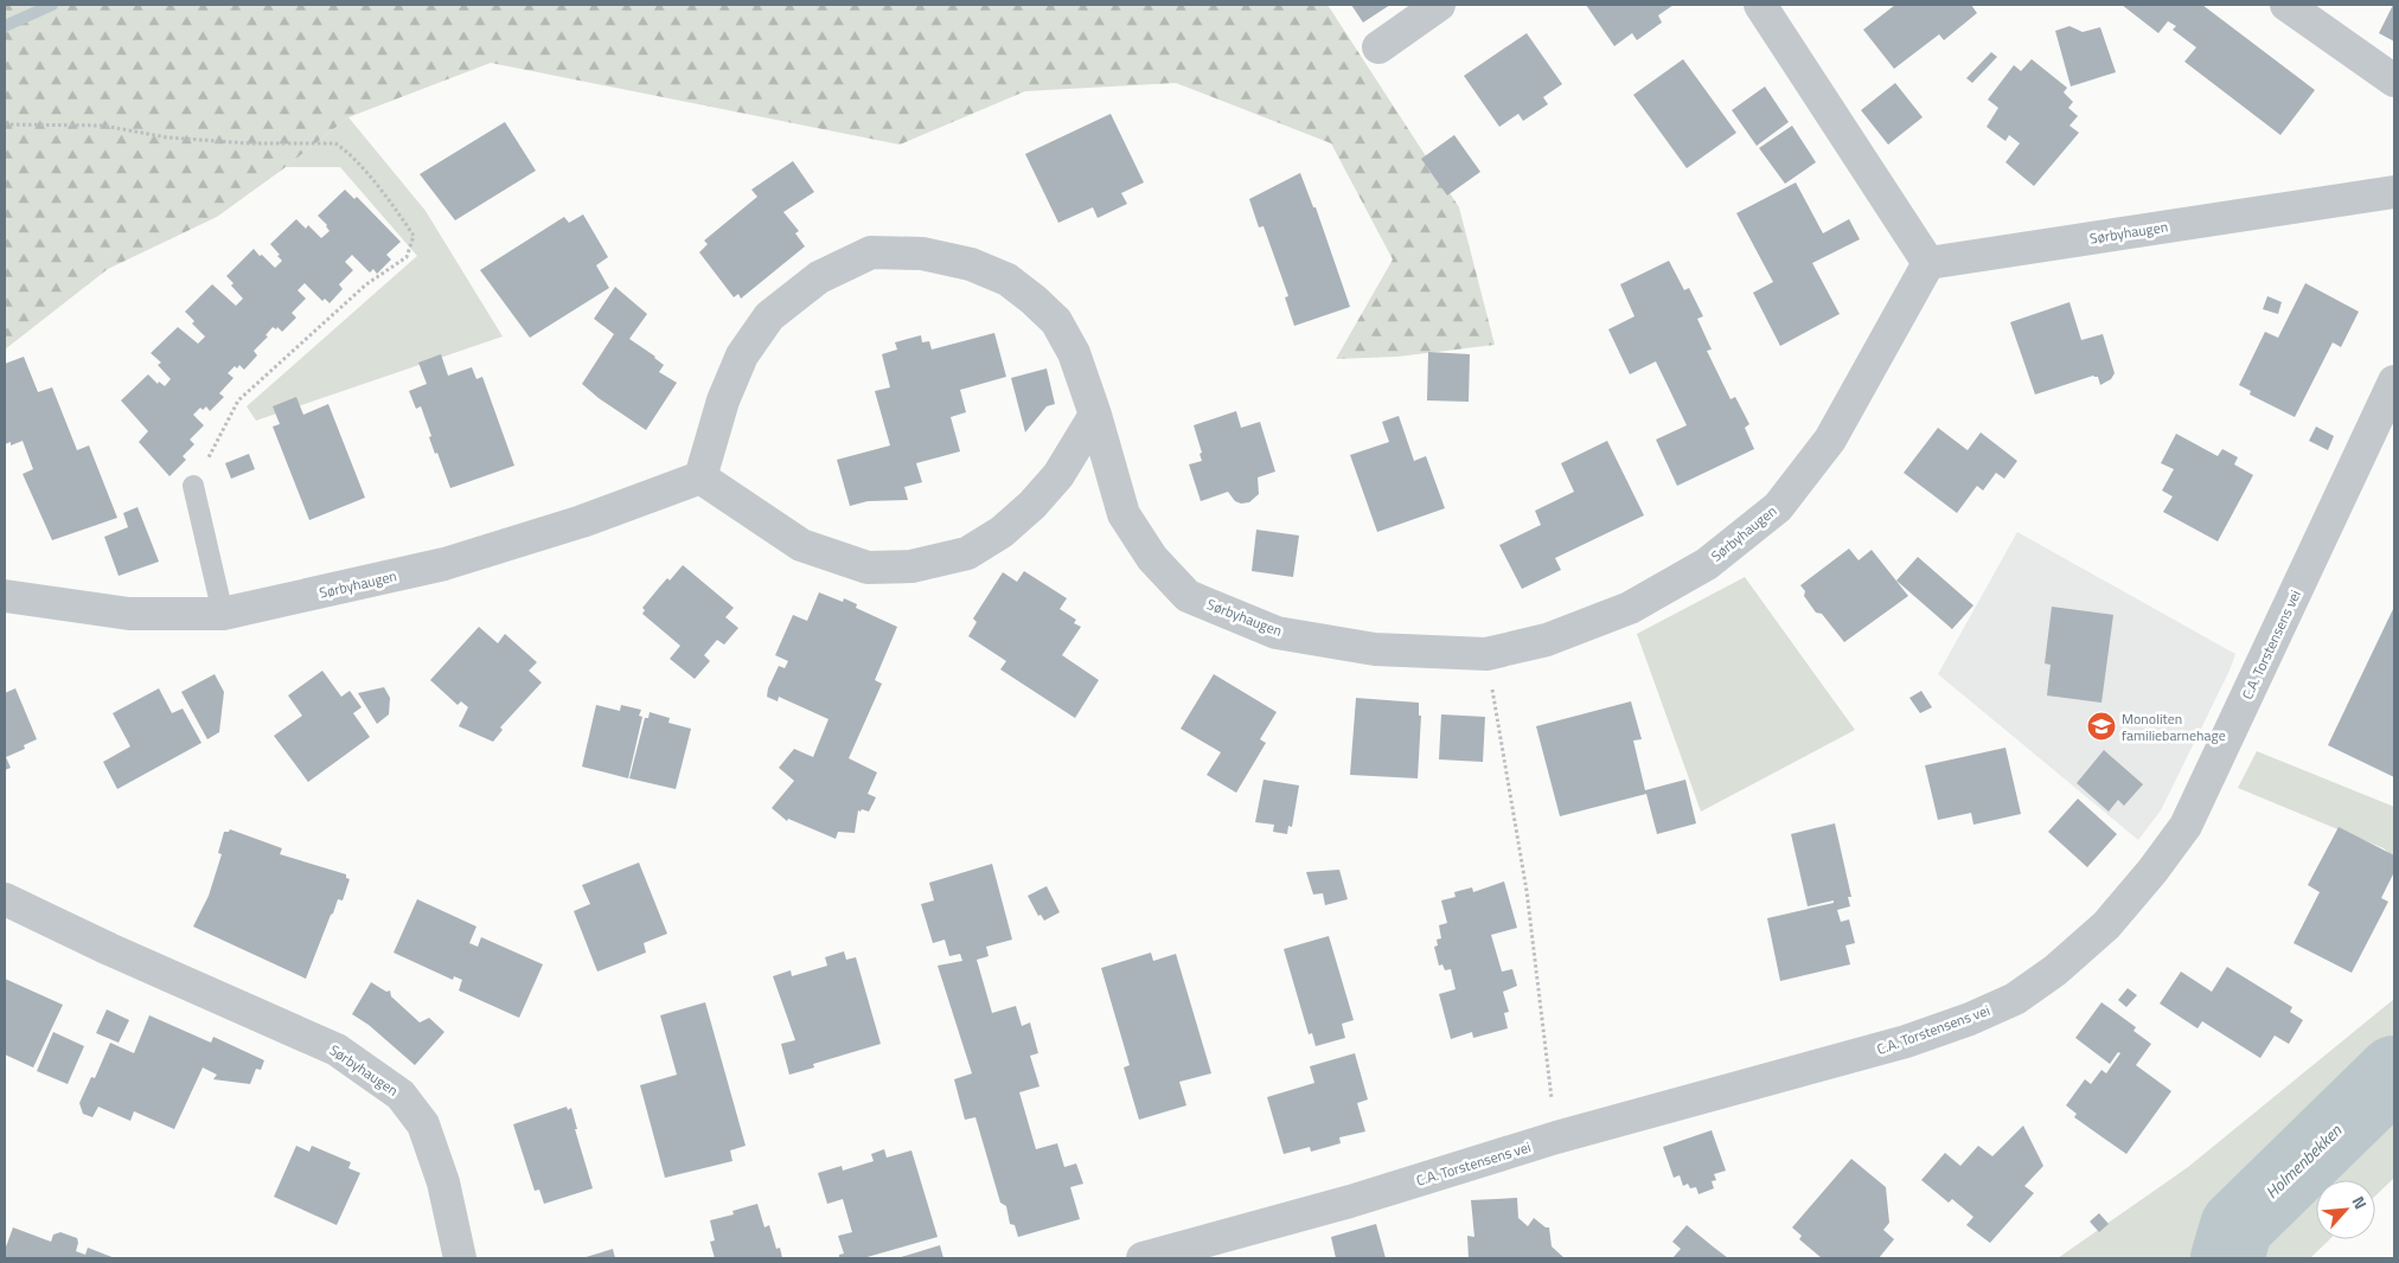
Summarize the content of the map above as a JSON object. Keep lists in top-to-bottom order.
{
  "streets": {
    "street": ["Sørbyhaugen", "C.A. Torstensens vei"]
  },
  "water": ["Holmenbekken"],
  "places": {
    "school or university": ["Monoliten familiebarnehage"]
  },
  "north": "top right"
}
